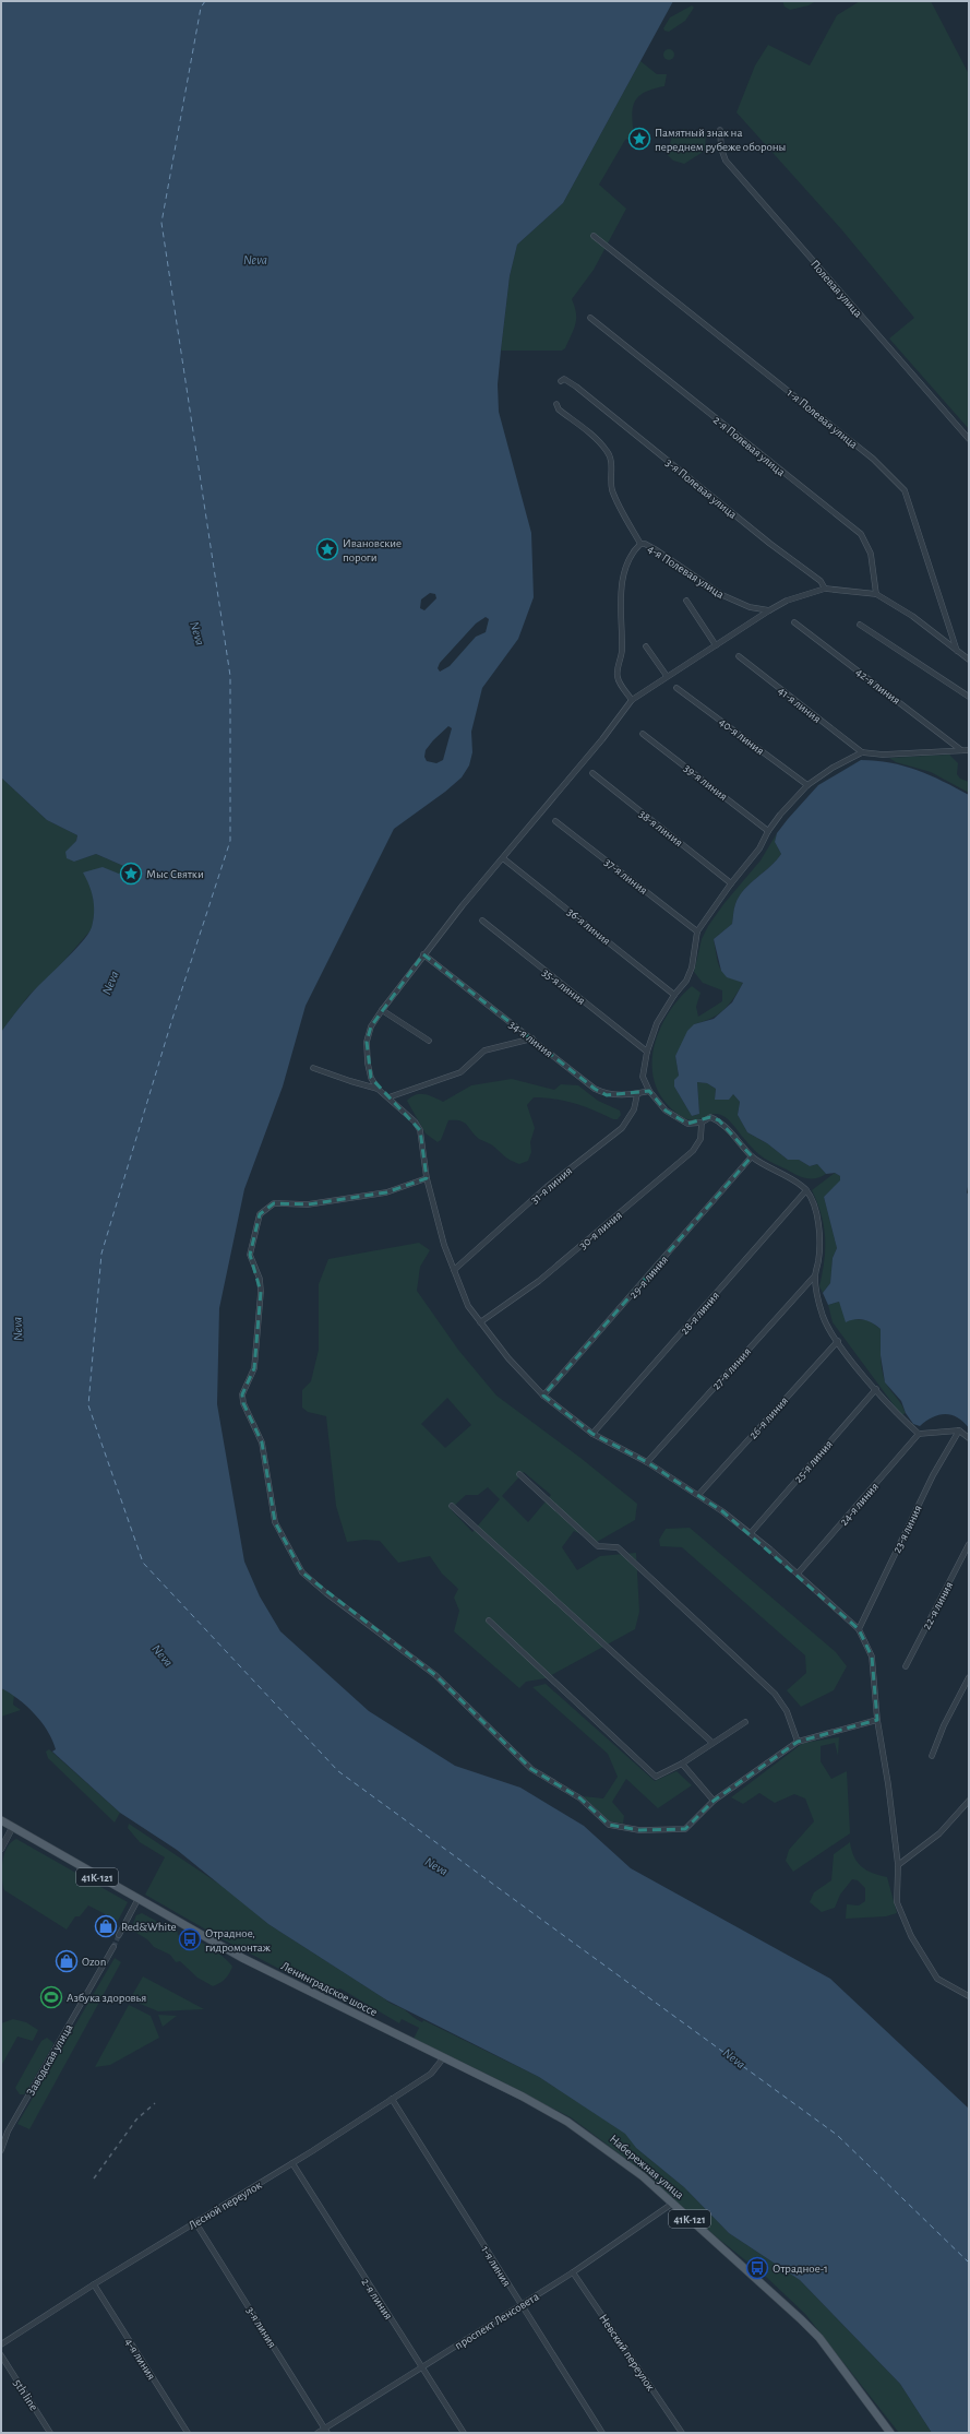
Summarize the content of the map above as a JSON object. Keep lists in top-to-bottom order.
{
  "streets": {
    "main road": ["41К-121", "Ленинградское шоссе", "Набережная улица"],
    "street": [
      "Полевая улица",
      "1-я Полевая улица",
      "2-я Полевая улица",
      "3-я Полевая улица",
      "4-я Полевая улица",
      "42-я линия",
      "41-я линия",
      "40-я линия",
      "39-я линия",
      "38-я линия",
      "37-я линия",
      "36-я линия",
      "35-я линия",
      "34-я линия",
      "31-я линия",
      "30-я линия",
      "29-я линия",
      "28-я линия",
      "27-я линия",
      "26-я линия",
      "25-я линия",
      "24-я линия",
      "23-я линия",
      "22-я линия",
      "Заводская улица",
      "Лесной переулок",
      "1-я линия",
      "2-я линия",
      "проспект Ленсовета",
      "3-я линия",
      "Невский переулок",
      "4-я линия",
      "5th line"
    ]
  },
  "crossings": [
    ["34-я линия", "31-я линия"],
    ["Ленинградское шоссе", "Набережная улица"],
    ["Ленинградское шоссе", "Лесной переулок"],
    ["Набережная улица", "Лесной переулок"],
    ["Набережная улица", "проспект Ленсовета"],
    ["Лесной переулок", "1-я линия"],
    ["Лесной переулок", "2-я линия"],
    ["Лесной переулок", "3-я линия"],
    ["Лесной переулок", "4-я линия"],
    ["1-я линия", "проспект Ленсовета"],
    ["2-я линия", "проспект Ленсовета"],
    ["проспект Ленсовета", "3-я линия"],
    ["проспект Ленсовета", "Невский переулок"]
  ],
  "water": ["Neva"],
  "places": {
    "place": ["Памятный знак на переднем рубеже обороны", "Ивановские пороги", "Мыс Святки"],
    "shop": ["Red&White", "Ozon"],
    "bus stop": ["Отрадное, гидромонтаж", "Отрадное-1"],
    "sports": ["Азбука здоровья"]
  }
}
